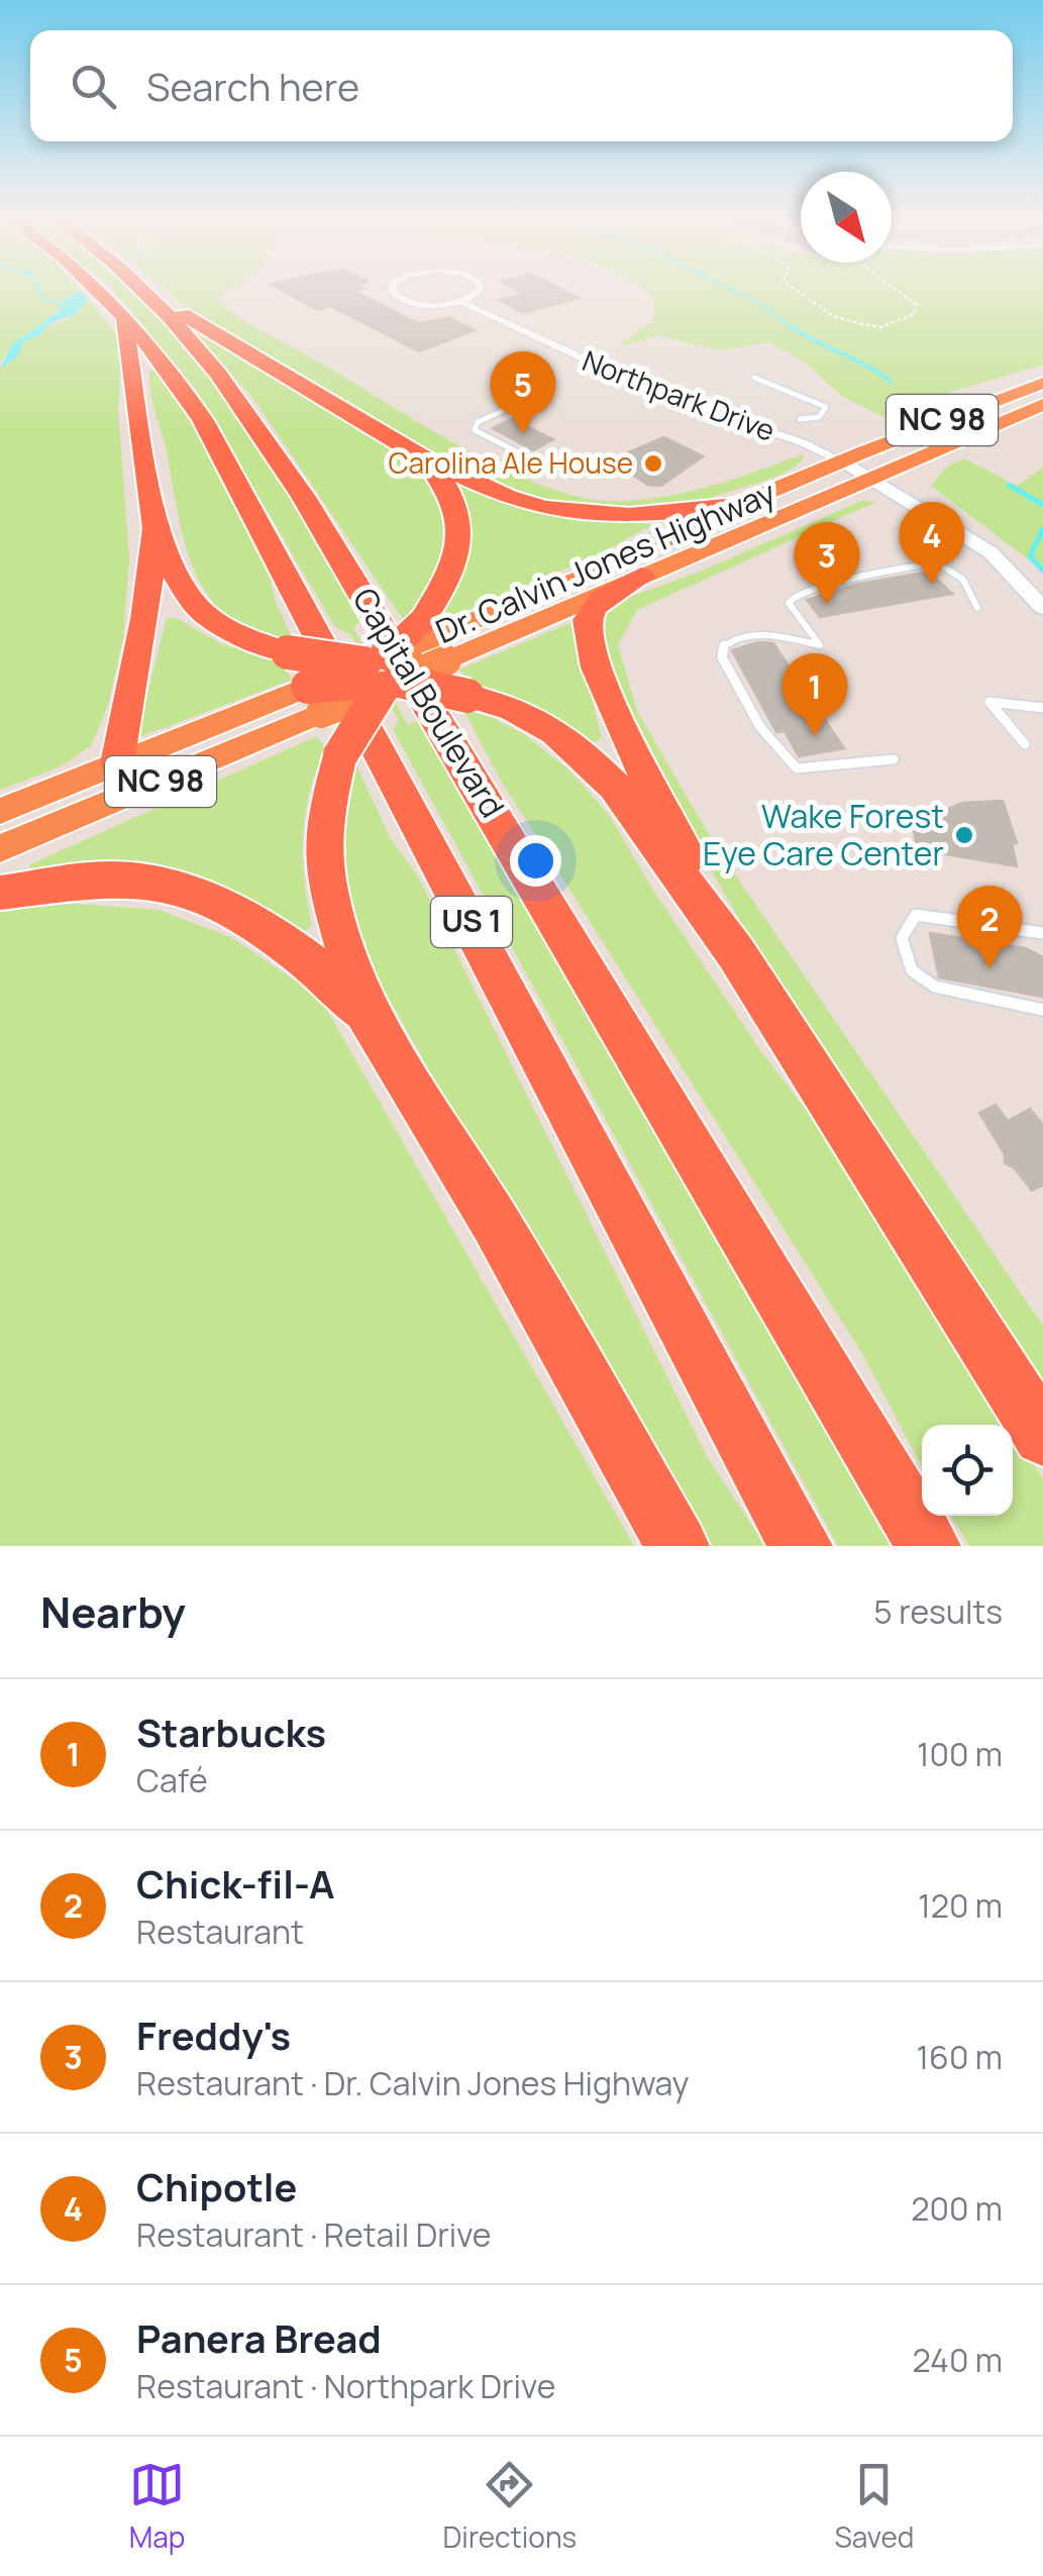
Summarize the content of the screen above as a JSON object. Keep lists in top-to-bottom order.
{
  "streets": {
    "highway": [
      "NC 98",
      "Dr. Calvin Jones Highway",
      "Capital Boulevard",
      "US 1"
    ],
    "street": ["Northpark Drive"]
  },
  "crossings": [
    ["Northpark Drive", "Dr. Calvin Jones Highway"]
  ],
  "places": ["Carolina Ale House", "Wake Forest Eye Care Center"],
  "north": "bottom right",
  "page": {
    "search": "Search here",
    "pins": [
      "5",
      "4",
      "3",
      "1",
      "2"
    ],
    "heading": ["Nearby", "5 results"],
    "list": [
      {
        "mark": "1",
        "name": "Starbucks",
        "note": "Café",
        "value": "100 m"
      },
      {
        "mark": "2",
        "name": "Chick-fil-A",
        "note": "Restaurant",
        "value": "120 m"
      },
      {
        "mark": "3",
        "name": "Freddy's",
        "note": "Restaurant · Dr. Calvin Jones Highway",
        "value": "160 m"
      },
      {
        "mark": "4",
        "name": "Chipotle",
        "note": "Restaurant · Retail Drive",
        "value": "200 m"
      },
      {
        "mark": "5",
        "name": "Panera Bread",
        "note": "Restaurant · Northpark Drive",
        "value": "240 m"
      }
    ],
    "nav": ["Map", "Directions", "Saved"]
  }
}
